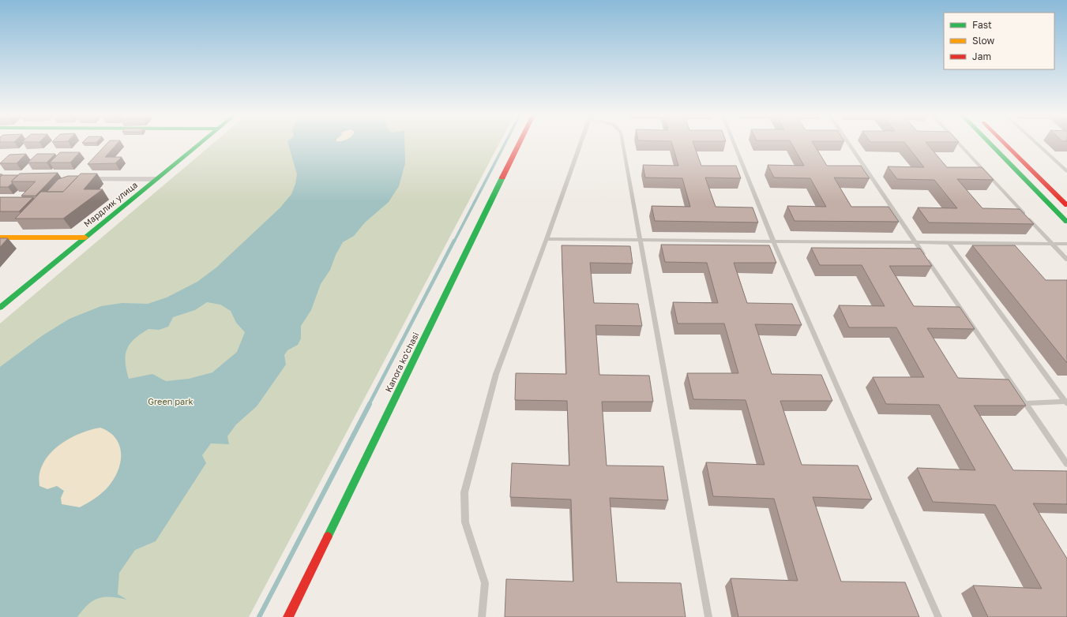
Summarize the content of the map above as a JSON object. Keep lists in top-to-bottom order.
{
  "streets": {
    "street": ["Мардлик улица", "Kanora ko'chasi"]
  },
  "parks": ["Green park"],
  "legend": ["Fast", "Slow", "Jam"]
}
